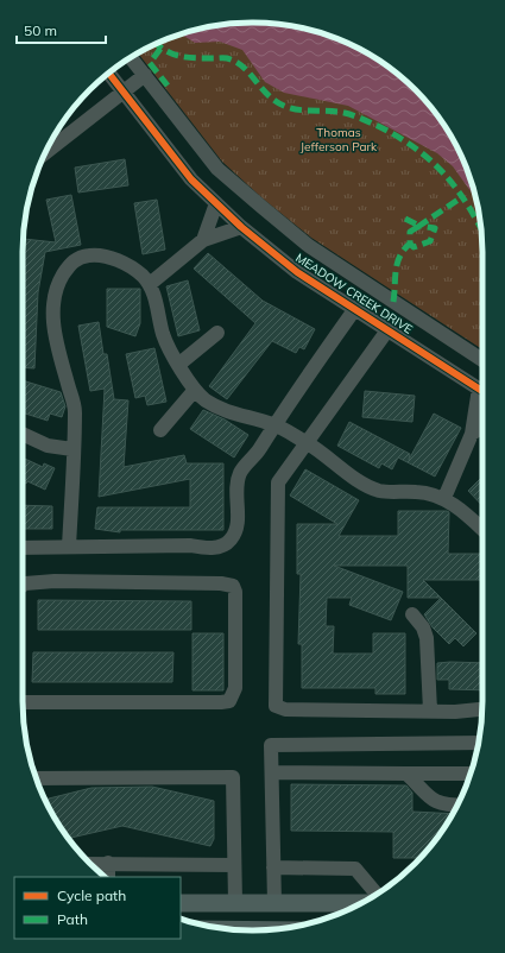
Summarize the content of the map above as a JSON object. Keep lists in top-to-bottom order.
{
  "streets": {
    "street": ["MEADOW CREEK DRIVE"]
  },
  "parks": ["Thomas Jefferson Park"],
  "legend": ["Cycle path", "Path"],
  "scale_bar": "50 m"
}
